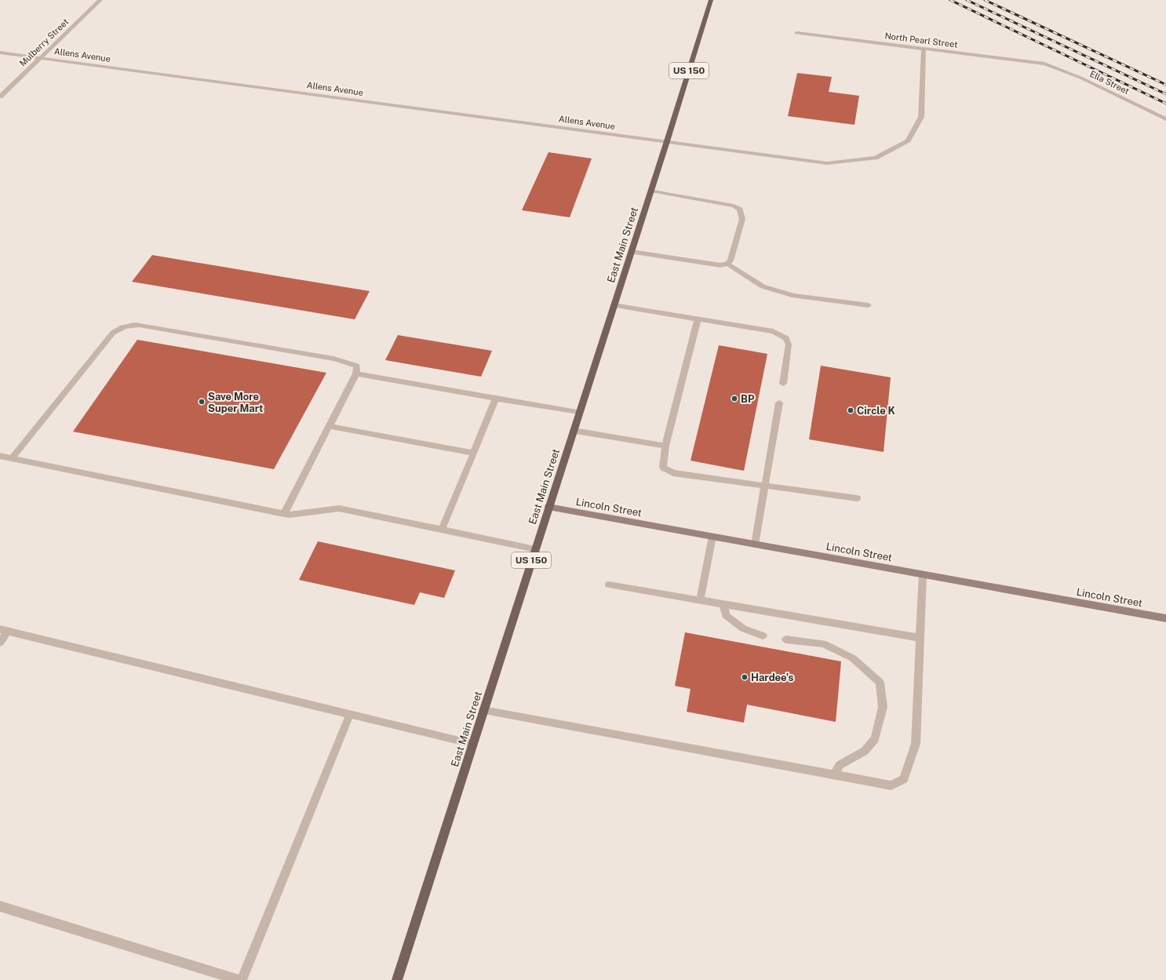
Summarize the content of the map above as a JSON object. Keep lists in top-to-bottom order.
{
  "streets": {
    "main road": ["US 150", "East Main Street"],
    "street": [
      "North Pearl Street",
      "Mulberry Street",
      "Allens Avenue",
      "Ella Street",
      "Lincoln Street"
    ]
  },
  "crossings": [
    ["North Pearl Street", "Allens Avenue"],
    ["North Pearl Street", "Ella Street"],
    ["Mulberry Street", "Allens Avenue"],
    ["Allens Avenue", "East Main Street"],
    ["East Main Street", "Lincoln Street"]
  ],
  "places": [
    "BP",
    "Save More Super Mart",
    "Circle K",
    "Hardee's"
  ]
}
